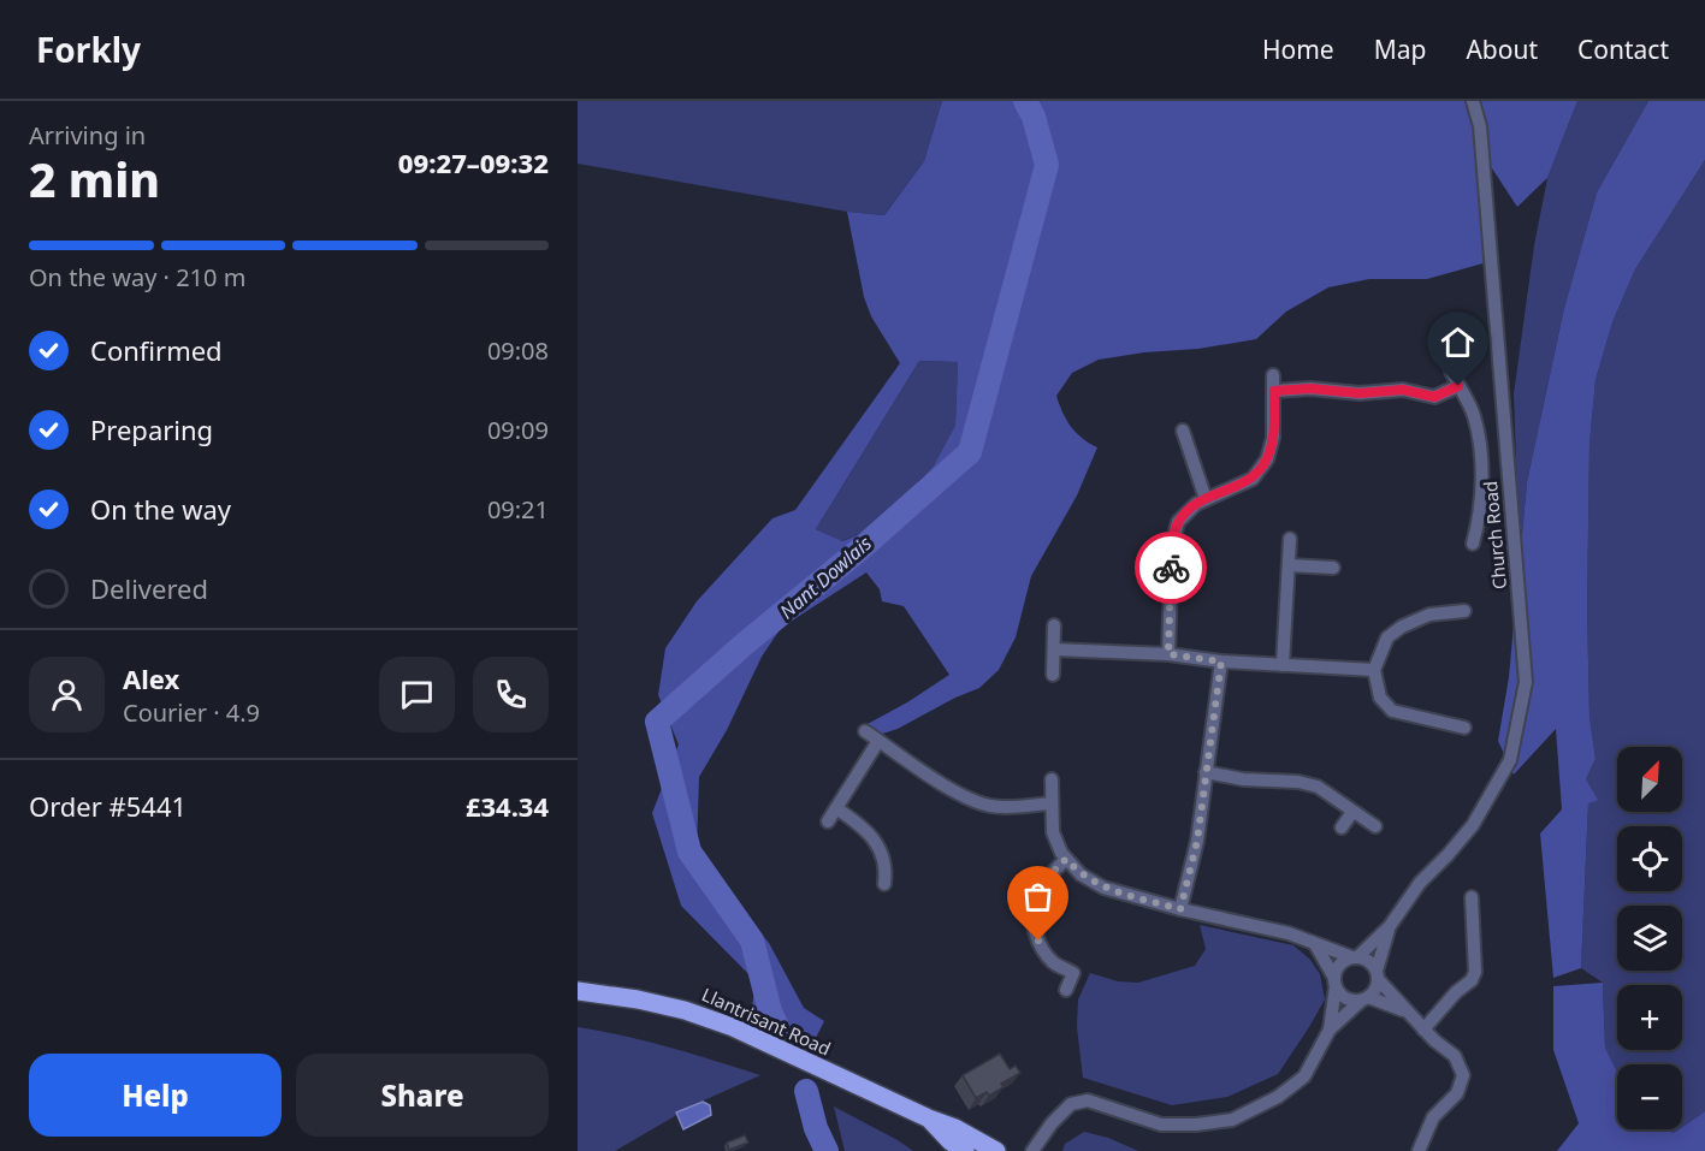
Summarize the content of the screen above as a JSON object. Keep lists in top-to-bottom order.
{
  "streets": {
    "main road": ["Llantrisant Road"],
    "street": ["Church Road"]
  },
  "water": ["Nant Dowlais"],
  "north": "top right",
  "page": {
    "header": "Forkly",
    "nav": [
      "Home",
      "Map",
      "About",
      "Contact"
    ],
    "heading": ["2 min", "Arriving in", "09:27–09:32"],
    "panel": [
      "Alex",
      "Courier · 4.9",
      "Order #5441",
      "£34.34"
    ],
    "bar": "On the way · 210 m",
    "list": [
      ["Confirmed", "09:08"],
      ["Preparing", "09:09"],
      ["On the way", "09:21"],
      "Delivered"
    ],
    "map_buttons": ["+", "−"],
    "buttons": ["Help", "Share"]
  }
}
